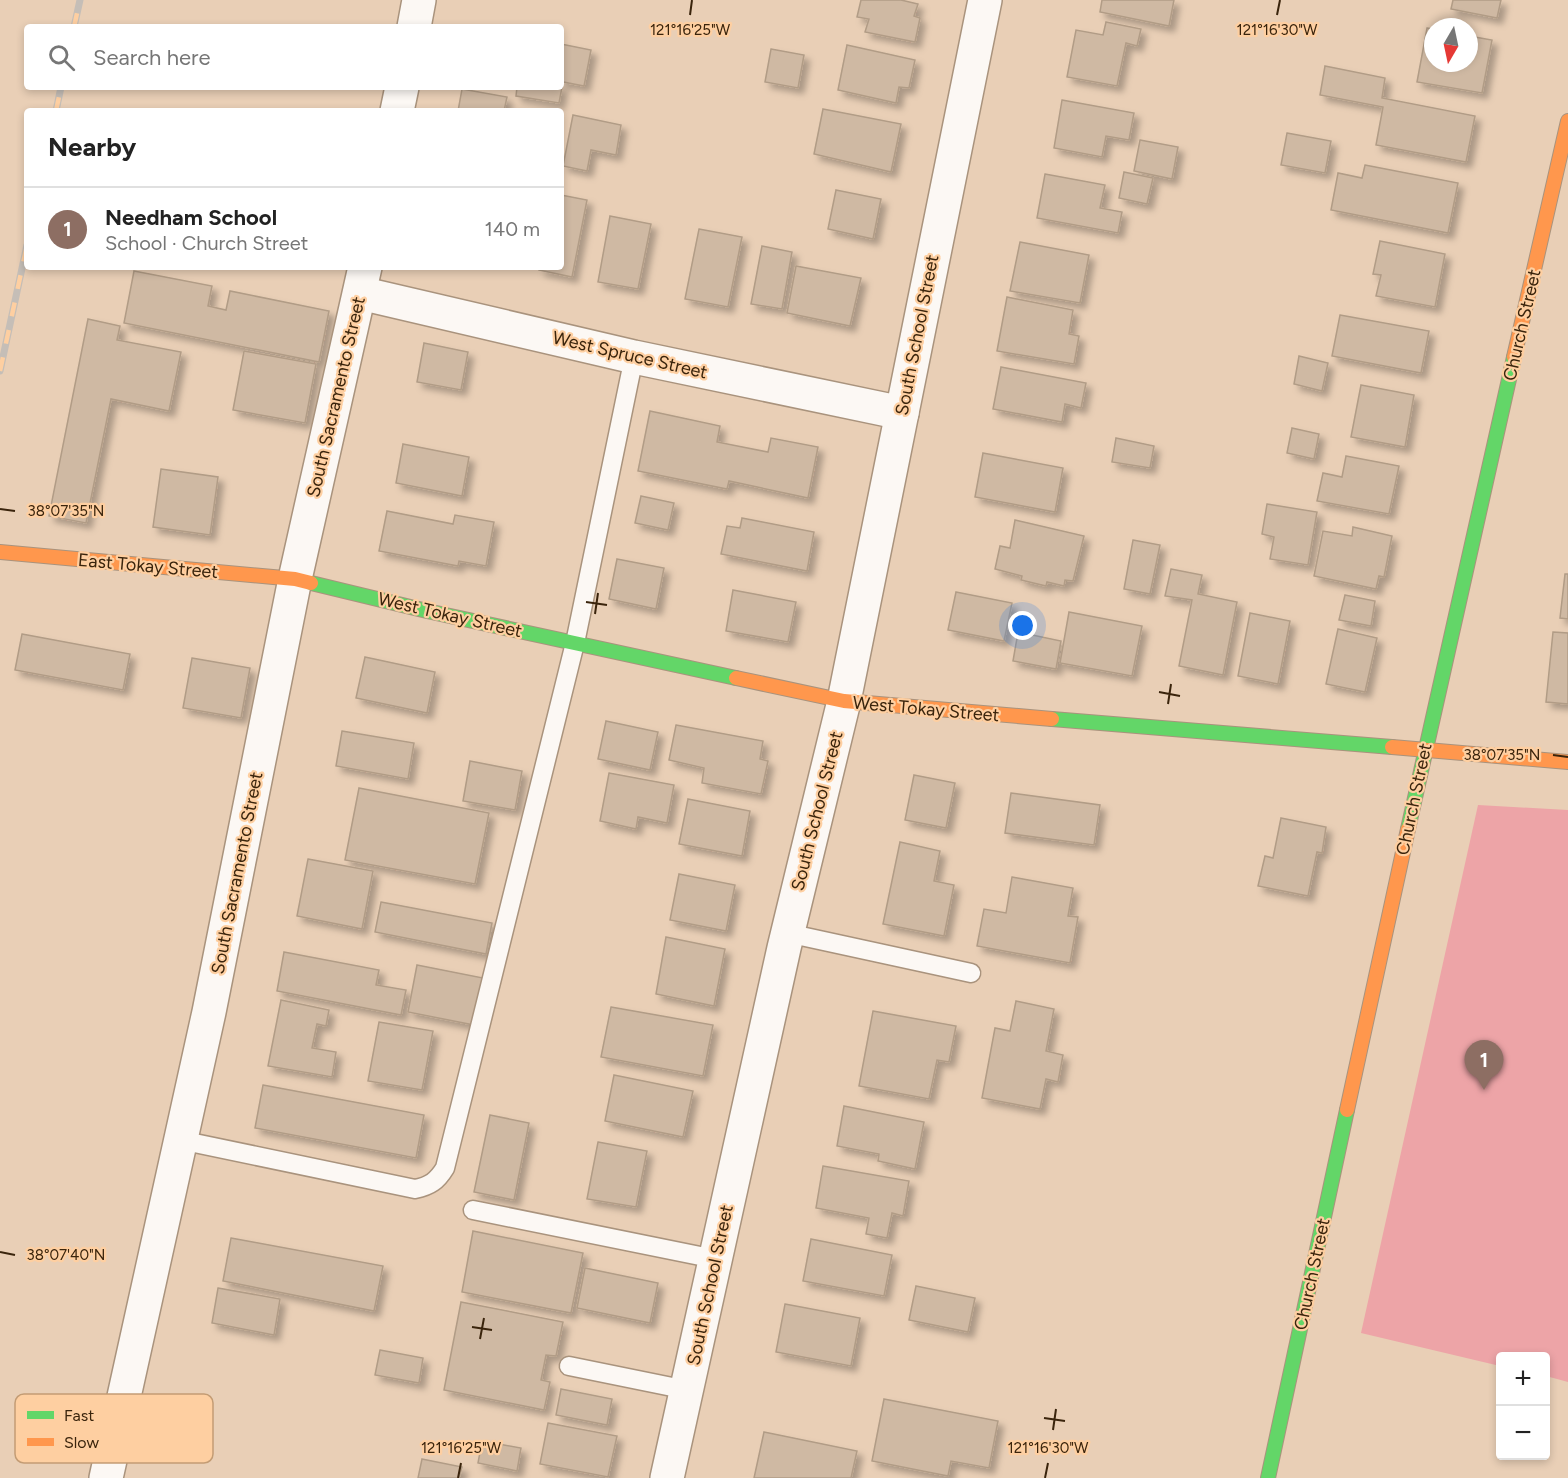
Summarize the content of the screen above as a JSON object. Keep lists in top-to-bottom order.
{
  "streets": {
    "street": [
      "Church Street",
      "South School Street",
      "West Spruce Street",
      "South Sacramento Street",
      "East Tokay Street",
      "West Tokay Street"
    ]
  },
  "crossings": [
    ["Church Street", "West Tokay Street"],
    ["South School Street", "West Spruce Street"],
    ["South School Street", "West Tokay Street"],
    ["West Spruce Street", "South Sacramento Street"],
    ["South Sacramento Street", "East Tokay Street"],
    ["South Sacramento Street", "West Tokay Street"],
    ["East Tokay Street", "West Tokay Street"]
  ],
  "legend": ["Fast", "Slow"],
  "north": "bottom",
  "page": {
    "search": "Search here",
    "heading": "Nearby",
    "list": [
      {
        "mark": "1",
        "name": "Needham School",
        "note": "School · Church Street",
        "value": "140 m"
      }
    ],
    "pins": "1",
    "map_buttons": ["+", "−"]
  },
  "coordinates": [
    "121°16'25\"W",
    "121°16'30\"W",
    "38°07'35\"N",
    "38°07'40\"N"
  ]
}
